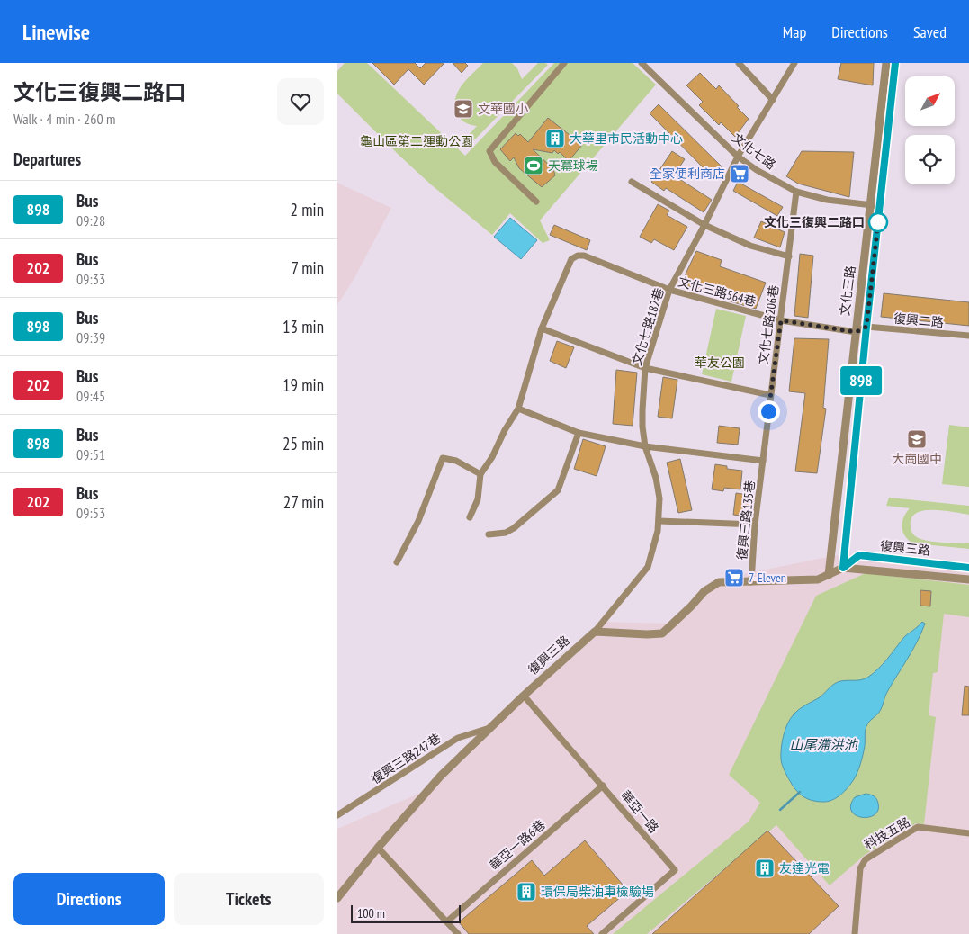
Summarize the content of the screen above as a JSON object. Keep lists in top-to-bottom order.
{
  "streets": {
    "street": [
      "文化七路",
      "文化三路",
      "文化三路564巷",
      "復興二路",
      "文化七路206巷",
      "文化七路182巷",
      "復興三路135巷",
      "復興三路",
      "復興三路247巷",
      "華亞一路",
      "科技五路",
      "華亞一路6巷"
    ]
  },
  "crossings": [
    ["文化七路", "文化三路"],
    ["文化七路", "文化七路206巷"],
    ["文化七路", "文化七路182巷"],
    ["文化三路", "文化三路564巷"],
    ["文化三路", "復興二路"],
    ["文化三路", "復興三路"],
    ["文化三路564巷", "文化七路206巷"],
    ["文化三路564巷", "文化七路182巷"],
    ["文化七路206巷", "復興三路135巷"],
    ["文化七路182巷", "復興三路"],
    ["復興三路135巷", "復興三路"],
    ["復興三路", "復興三路247巷"],
    ["復興三路", "華亞一路"],
    ["華亞一路", "華亞一路6巷"]
  ],
  "water": ["山尾滯洪池"],
  "parks": ["龜山區第二運動公園", "華友公園"],
  "places": {
    "school or university": ["文華國小", "大崗國中"],
    "building": ["大華里市民活動中心", "友達光電", "環保局柴油車檢驗場"],
    "sports": ["天冪球場"],
    "supermarket": ["全家便利商店", "7-Eleven"],
    "other": ["文化三復興二路口"]
  },
  "lines": ["bus line 898"],
  "scale_bar": "100 m",
  "north": "top right",
  "page": {
    "header": "Linewise",
    "nav": ["Map", "Directions", "Saved"],
    "heading": [
      ["文化三復興二路口", "Walk · 4 min · 260 m"],
      "Departures"
    ],
    "on_map": "898",
    "list": [
      {
        "mark": "898",
        "name": "Bus",
        "note": "09:28",
        "value": "2 min"
      },
      {
        "mark": "202",
        "name": "Bus",
        "note": "09:33",
        "value": "7 min"
      },
      {
        "mark": "898",
        "name": "Bus",
        "note": "09:39",
        "value": "13 min"
      },
      {
        "mark": "202",
        "name": "Bus",
        "note": "09:45",
        "value": "19 min"
      },
      {
        "mark": "898",
        "name": "Bus",
        "note": "09:51",
        "value": "25 min"
      },
      {
        "mark": "202",
        "name": "Bus",
        "note": "09:53",
        "value": "27 min"
      }
    ],
    "buttons": ["Directions", "Tickets"],
    "scale": "100 m"
  }
}
